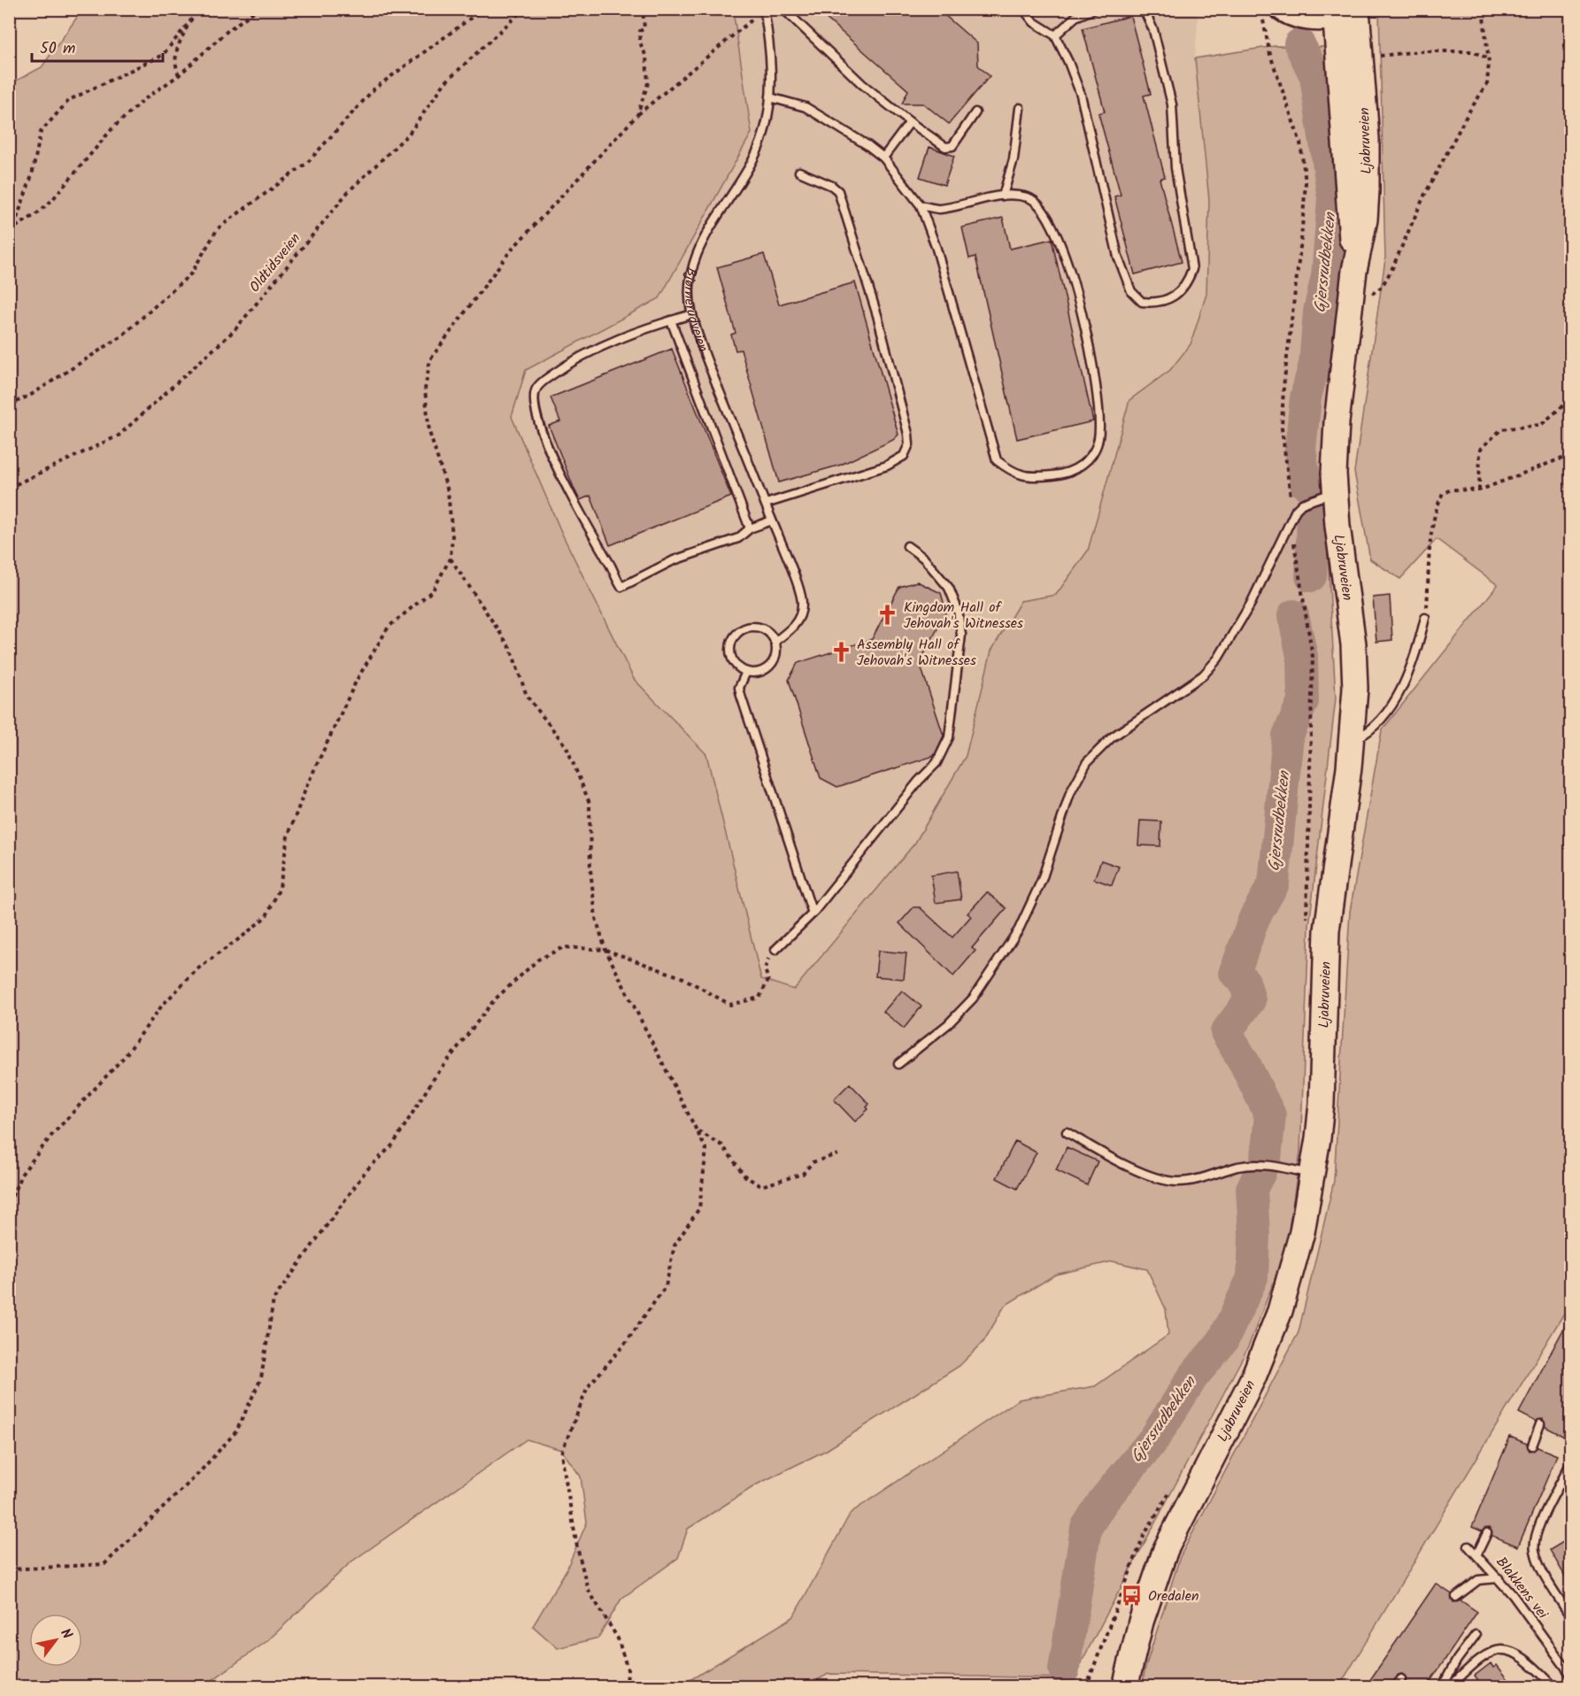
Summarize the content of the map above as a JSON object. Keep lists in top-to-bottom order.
{
  "streets": {
    "main road": ["Ljabruveien"],
    "lane": ["Bjørnerudveien", "Blakkens vei"],
    "path": ["Oldtidsveien"]
  },
  "water": ["Gjersrudbekken"],
  "places": {
    "church": ["Kingdom Hall of Jehovah's Witnesses", "Assembly Hall of Jehovah's Witnesses"],
    "bus stop": ["Oredalen"]
  },
  "scale_bar": "50 m",
  "north": "top right"
}
